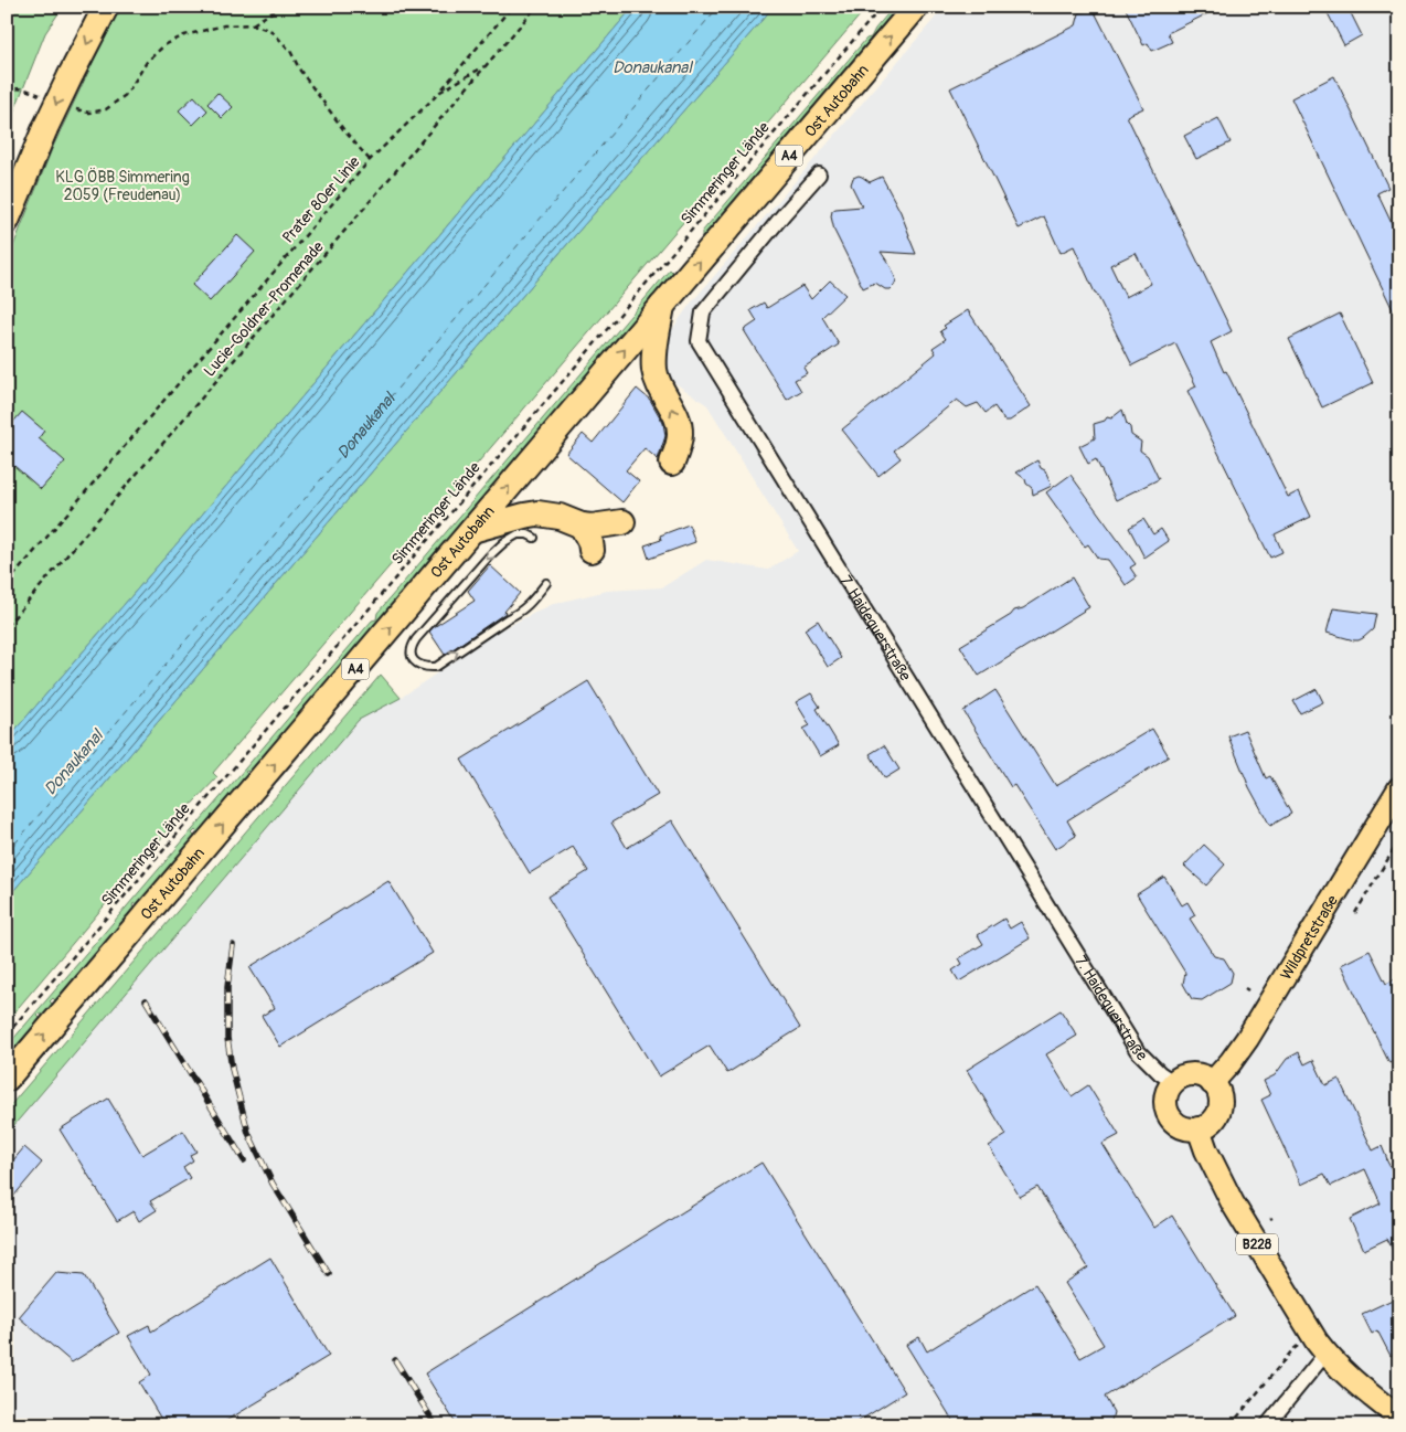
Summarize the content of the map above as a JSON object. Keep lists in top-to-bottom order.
{
  "streets": {
    "highway": ["Ost Autobahn", "A4"],
    "main road": ["Wildpretstraße", "B228"],
    "street": ["7. Haidequerstraße"],
    "path": ["Simmeringer Lände", "Prater 80er Linie", "Lucie-Goldner-Promenade"]
  },
  "crossings": [
    ["7. Haidequerstraße", "Wildpretstraße"],
    ["7. Haidequerstraße", "B228"],
    ["Wildpretstraße", "B228"]
  ],
  "one_way": ["Ost Autobahn"],
  "water": ["Donaukanal"],
  "parks": ["KLG ÖBB Simmering 2059 (Freudenau)"]
}
